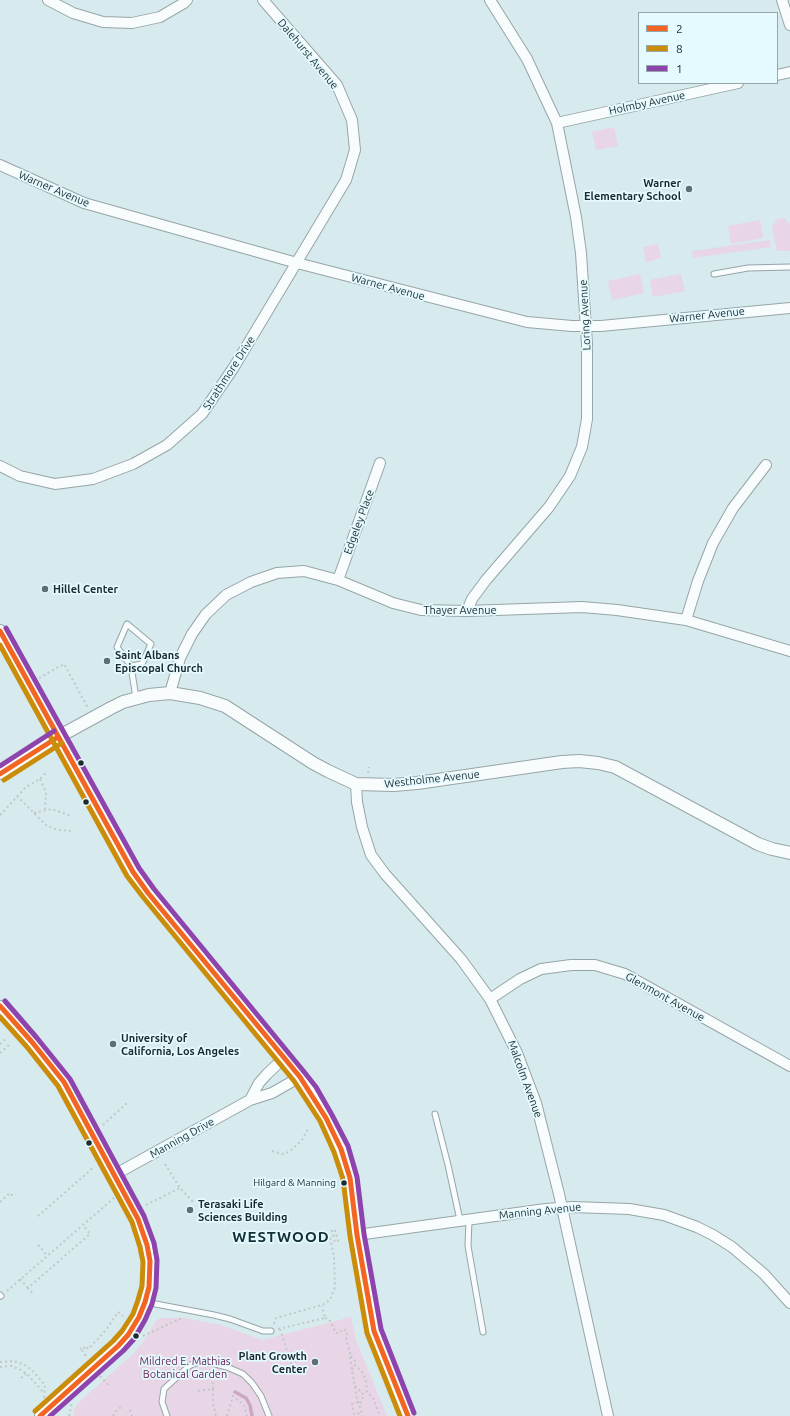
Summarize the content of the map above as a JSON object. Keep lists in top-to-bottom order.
{
  "streets": {
    "street": [
      "Dalehurst Avenue",
      "Holmby Avenue",
      "Warner Avenue",
      "Loring Avenue",
      "Strathmore Drive",
      "Edgeley Place",
      "Thayer Avenue",
      "Westholme Avenue",
      "Glenmont Avenue",
      "Malcolm Avenue",
      "Manning Drive",
      "Manning Avenue"
    ]
  },
  "crossings": [
    ["Dalehurst Avenue", "Warner Avenue"],
    ["Dalehurst Avenue", "Strathmore Drive"],
    ["Holmby Avenue", "Loring Avenue"],
    ["Warner Avenue", "Loring Avenue"],
    ["Warner Avenue", "Strathmore Drive"],
    ["Loring Avenue", "Thayer Avenue"],
    ["Edgeley Place", "Thayer Avenue"],
    ["Thayer Avenue", "Westholme Avenue"],
    ["Westholme Avenue", "Malcolm Avenue"],
    ["Glenmont Avenue", "Malcolm Avenue"],
    ["Malcolm Avenue", "Manning Avenue"]
  ],
  "districts": ["WESTWOOD"],
  "parks": ["Mildred E. Mathias Botanical Garden"],
  "places": [
    "Warner Elementary School",
    "Hillel Center",
    "Saint Albans Episcopal Church",
    "University of California, Los Angeles",
    "Hilgard & Manning",
    "Terasaki Life Sciences Building",
    "Plant Growth Center"
  ],
  "lines": ["transit line 1", "transit line 2", "transit line 8"],
  "legend": ["2", "8", "1"]
}
